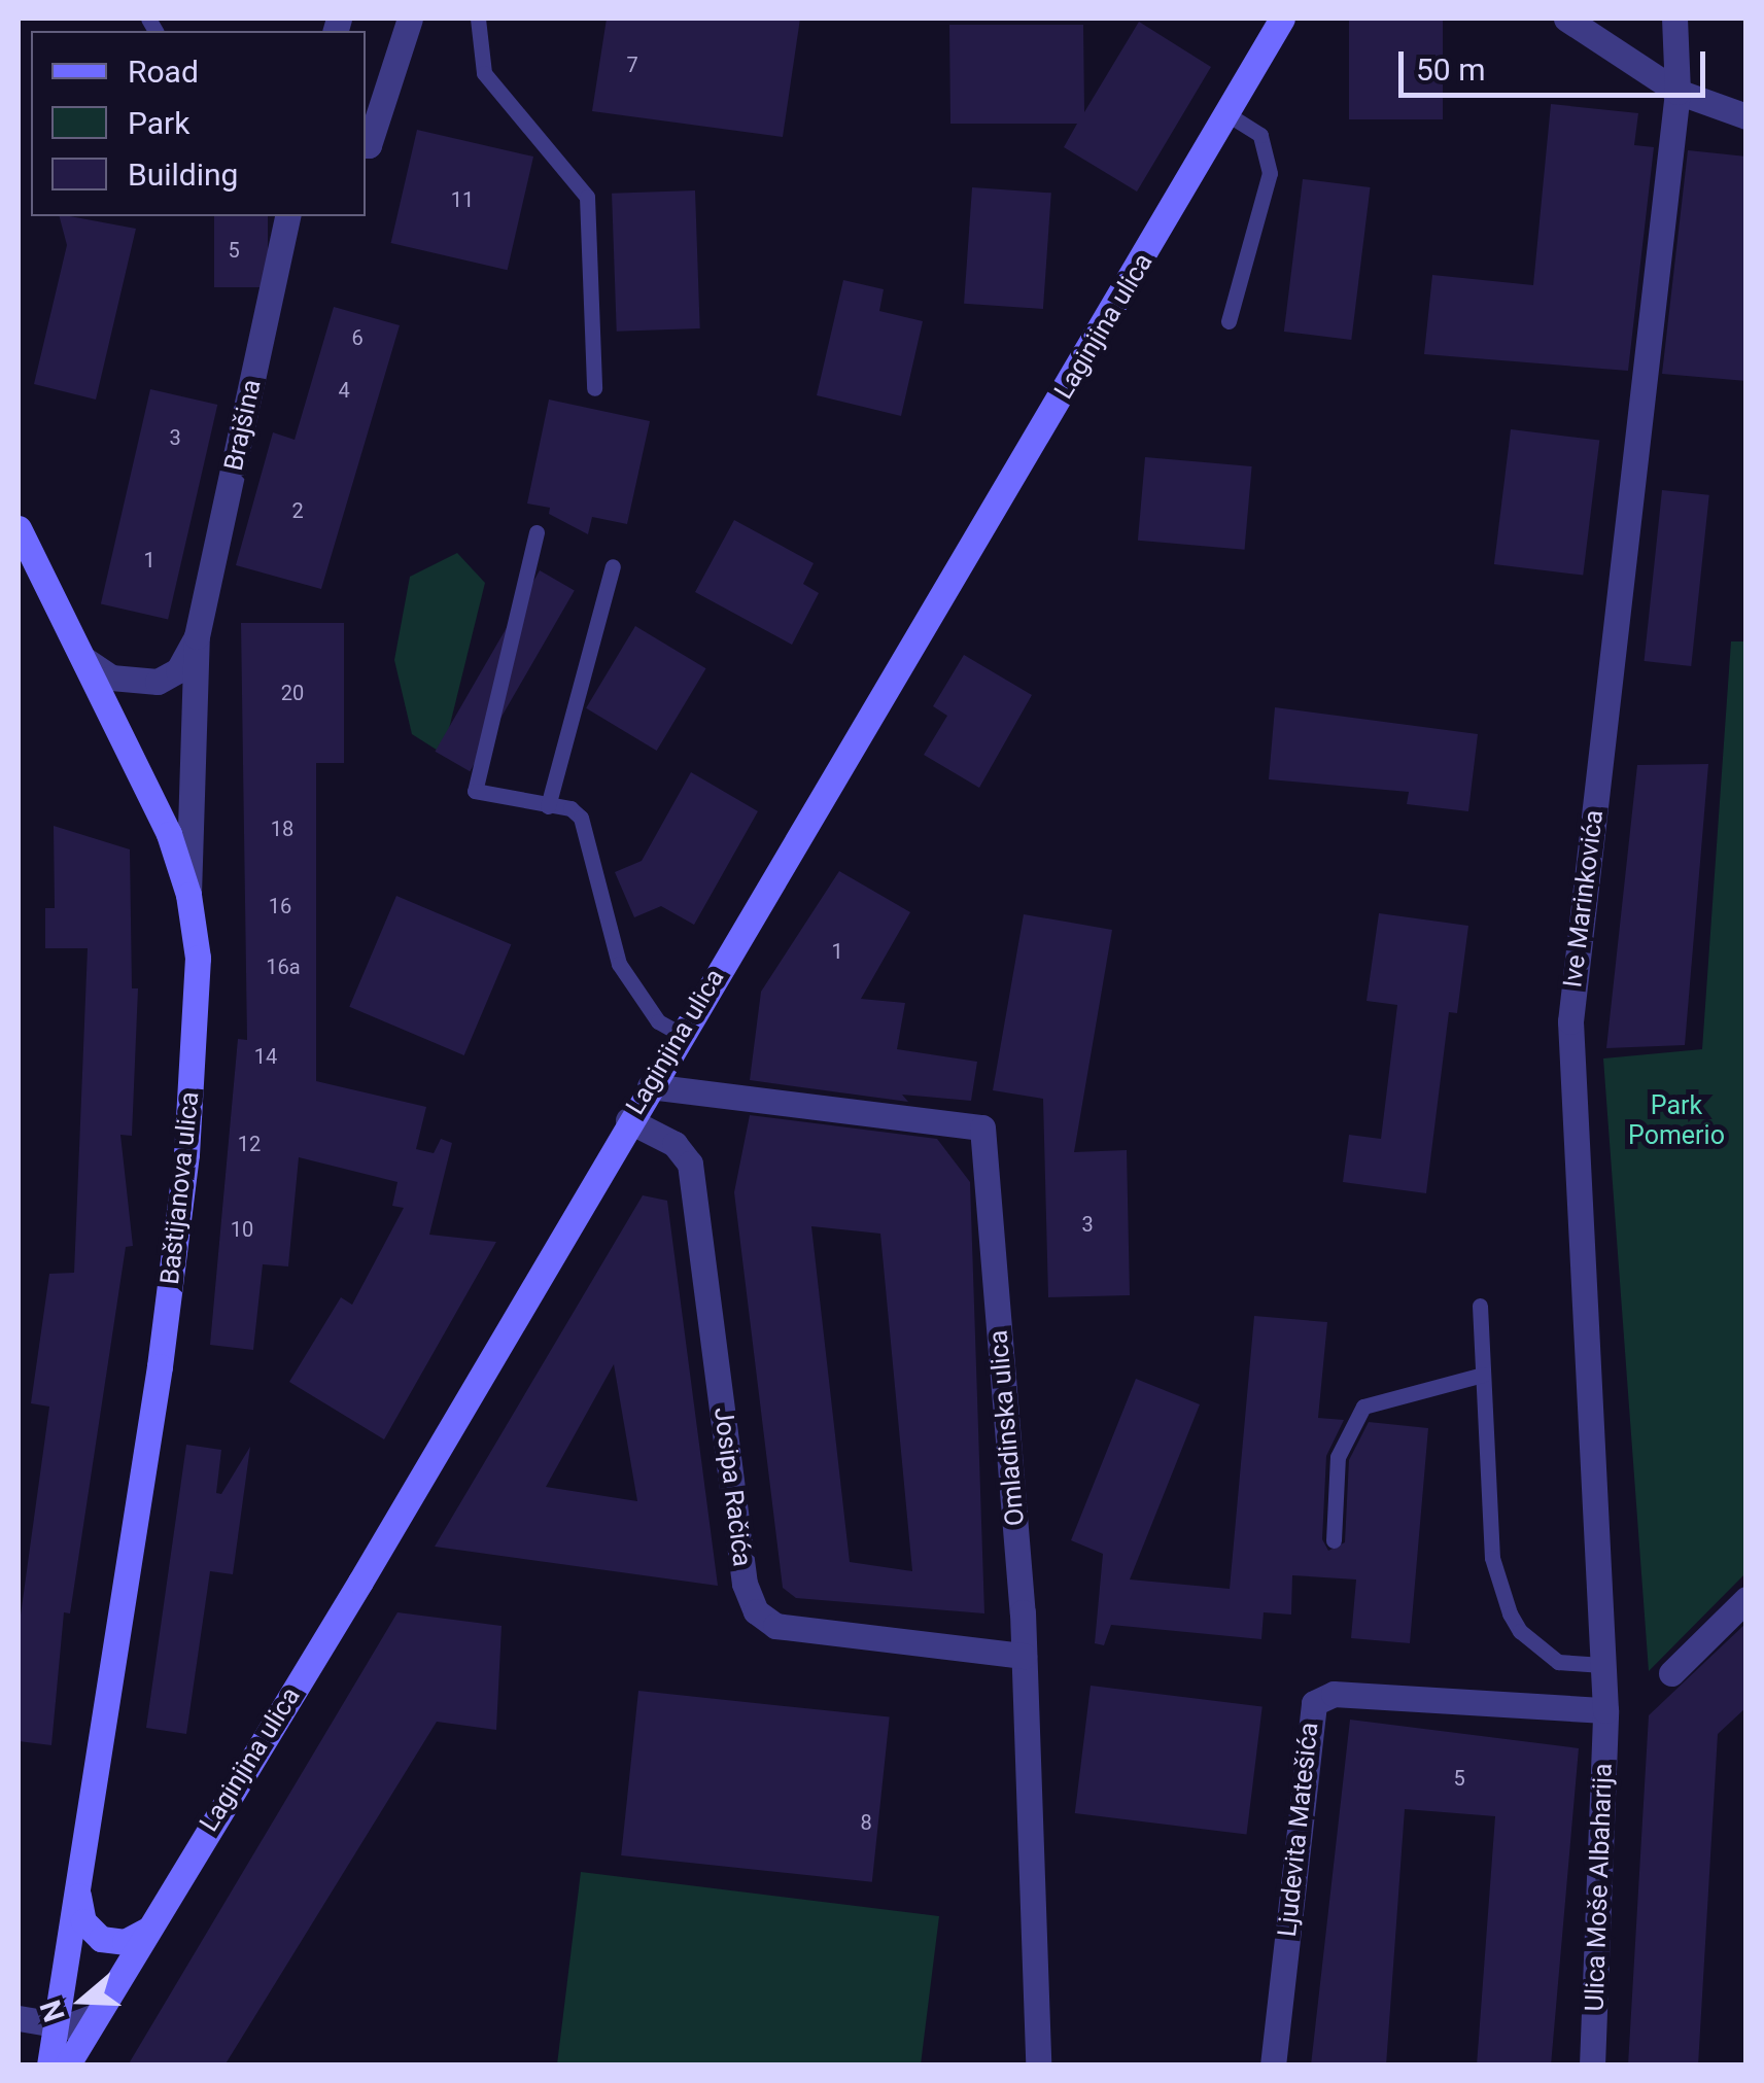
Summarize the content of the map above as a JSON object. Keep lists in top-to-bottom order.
{
  "streets": {
    "main road": ["Laginjina ulica", "Baštijanova ulica"],
    "street": [
      "Brajšina",
      "Ive Marinkovića",
      "Omladinska ulica",
      "Josipa Račića",
      "Ljudevita Matešića",
      "Ulica Moše Albaharija"
    ]
  },
  "crossings": [
    ["Laginjina ulica", "Omladinska ulica"],
    ["Laginjina ulica", "Josipa Račića"],
    ["Brajšina", "Baštijanova ulica"],
    ["Ive Marinkovića", "Ljudevita Matešića"],
    ["Ive Marinkovića", "Ulica Moše Albaharija"],
    ["Omladinska ulica", "Josipa Račića"],
    ["Ljudevita Matešića", "Ulica Moše Albaharija"]
  ],
  "parks": ["Park Pomerio"],
  "house_numbers": [
    "7",
    "11",
    "5",
    "6",
    "4",
    "3",
    "2",
    "1",
    "20",
    "18",
    "16",
    "1",
    "16a",
    "14",
    "12",
    "3",
    "10",
    "5",
    "8"
  ],
  "legend": ["Road", "Park", "Building"],
  "scale_bar": "50 m",
  "north": "left"
}
